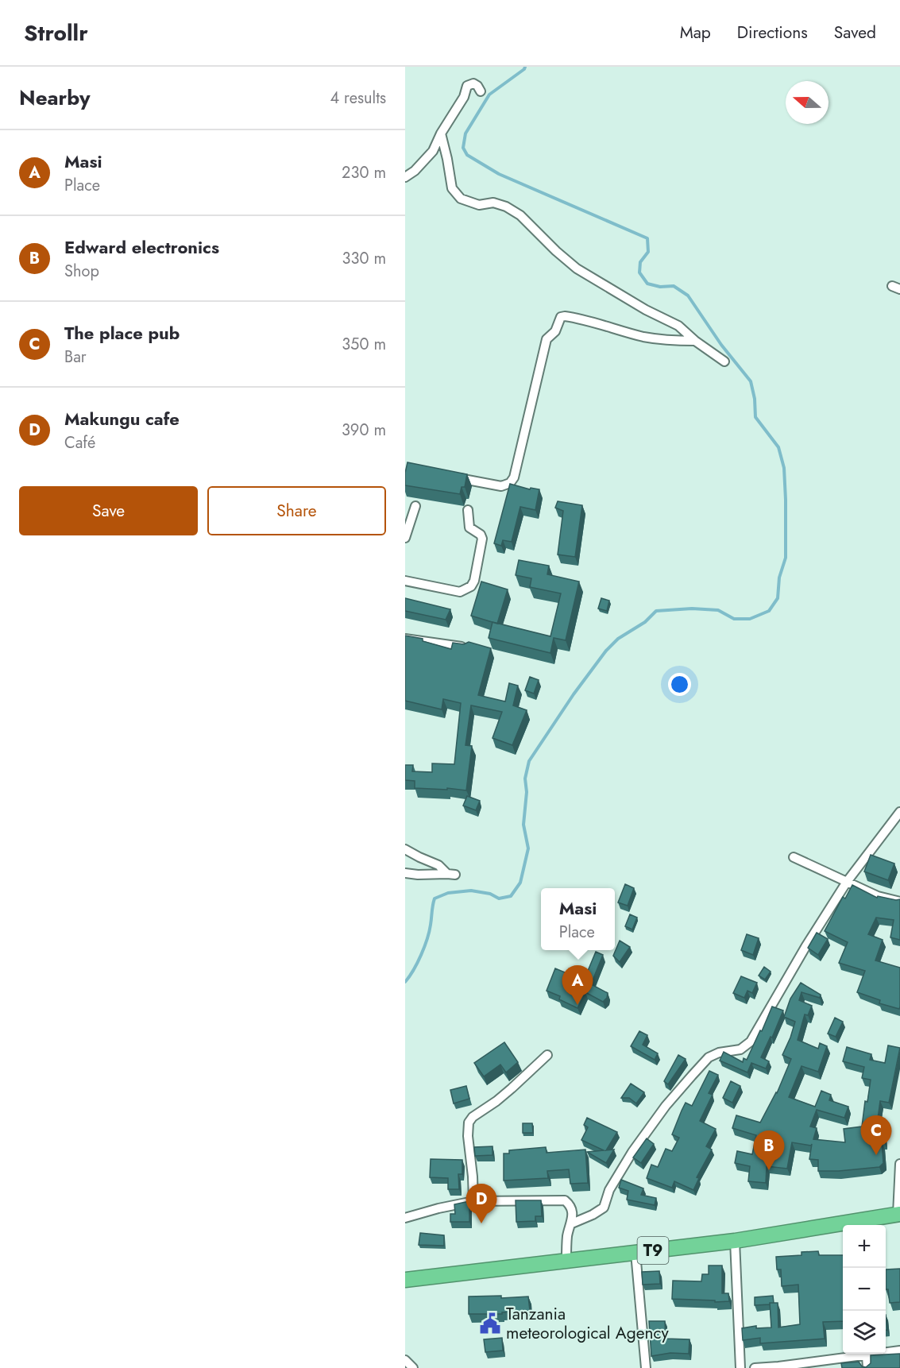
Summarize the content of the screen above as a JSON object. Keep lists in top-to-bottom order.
{
  "streets": {
    "highway": ["T9"]
  },
  "places": {
    "public building": ["Tanzania meteorological Agency"]
  },
  "north": "left",
  "page": {
    "header": "Strollr",
    "nav": ["Map", "Directions", "Saved"],
    "heading": ["Nearby", "4 results"],
    "list": [
      {
        "mark": "A",
        "name": "Masi",
        "note": "Place",
        "value": "230 m"
      },
      {
        "mark": "B",
        "name": "Edward electronics",
        "note": "Shop",
        "value": "330 m"
      },
      {
        "mark": "C",
        "name": "The place pub",
        "note": "Bar",
        "value": "350 m"
      },
      {
        "mark": "D",
        "name": "Makungu cafe",
        "note": "Café",
        "value": "390 m"
      }
    ],
    "buttons": ["Save", "Share"],
    "popup": ["Masi", "Place"],
    "pins": [
      "A",
      "C",
      "B",
      "D"
    ],
    "map_buttons": ["+", "−"]
  }
}
